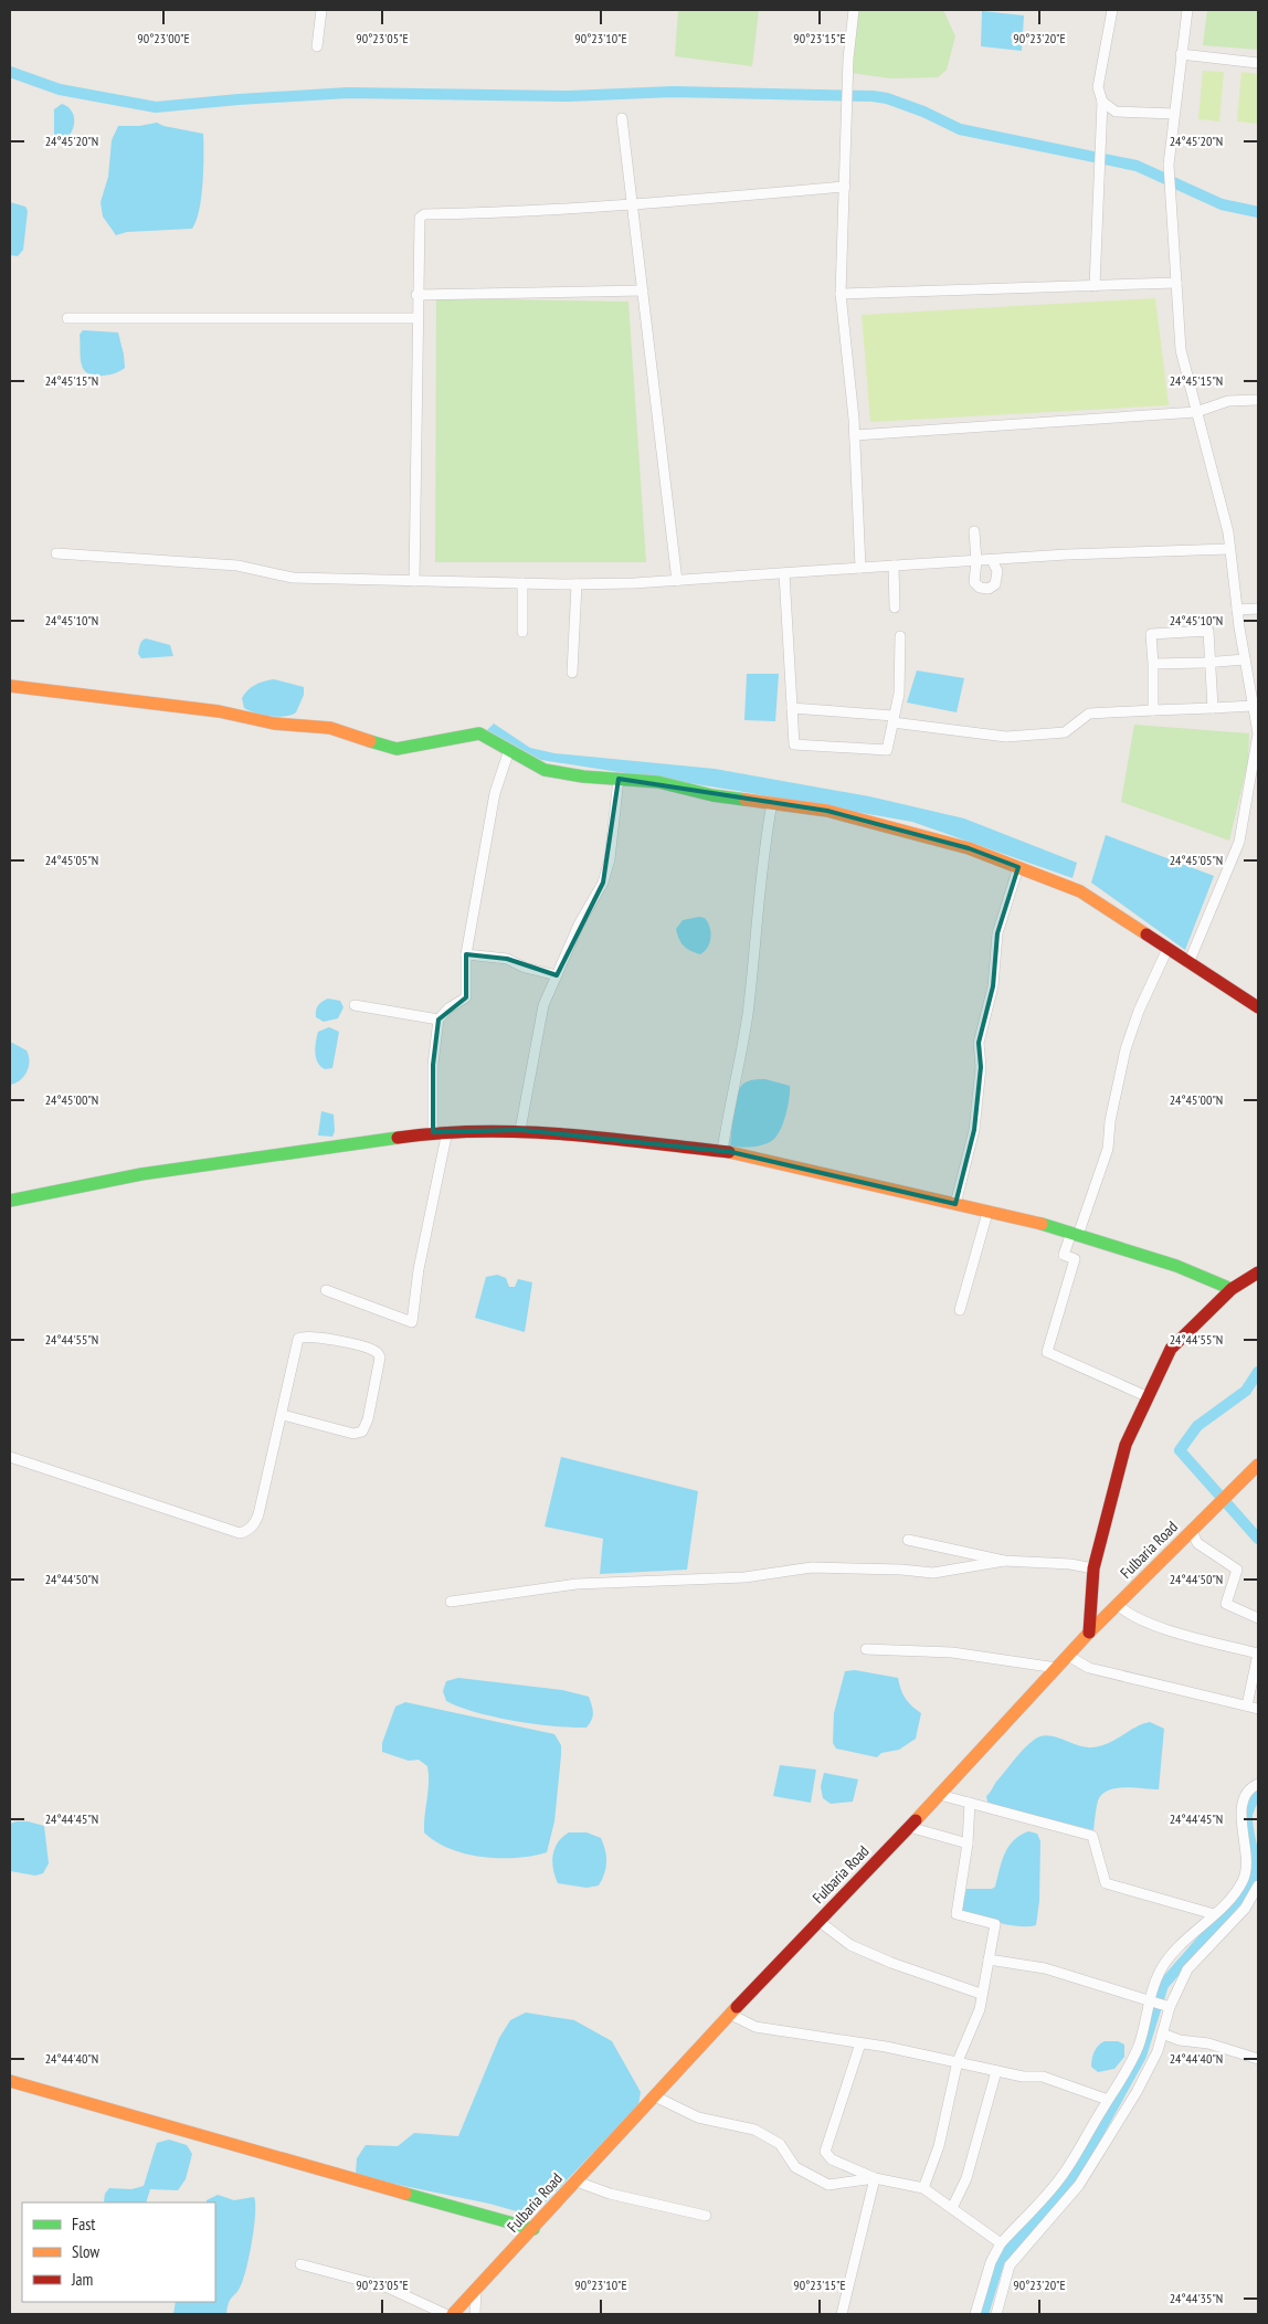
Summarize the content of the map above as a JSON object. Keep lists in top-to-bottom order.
{
  "streets": {
    "street": ["Fulbaria Road"]
  },
  "legend": ["Fast", "Slow", "Jam"],
  "coordinates": [
    "90°23'00\"E",
    "90°23'05\"E",
    "90°23'10\"E",
    "90°23'15\"E",
    "90°23'20\"E",
    "24°45'20\"N",
    "24°45'15\"N",
    "24°45'10\"N",
    "24°45'05\"N",
    "24°45'00\"N",
    "24°44'55\"N",
    "24°44'50\"N",
    "24°44'45\"N",
    "24°44'40\"N",
    "24°44'35\"N"
  ]
}
